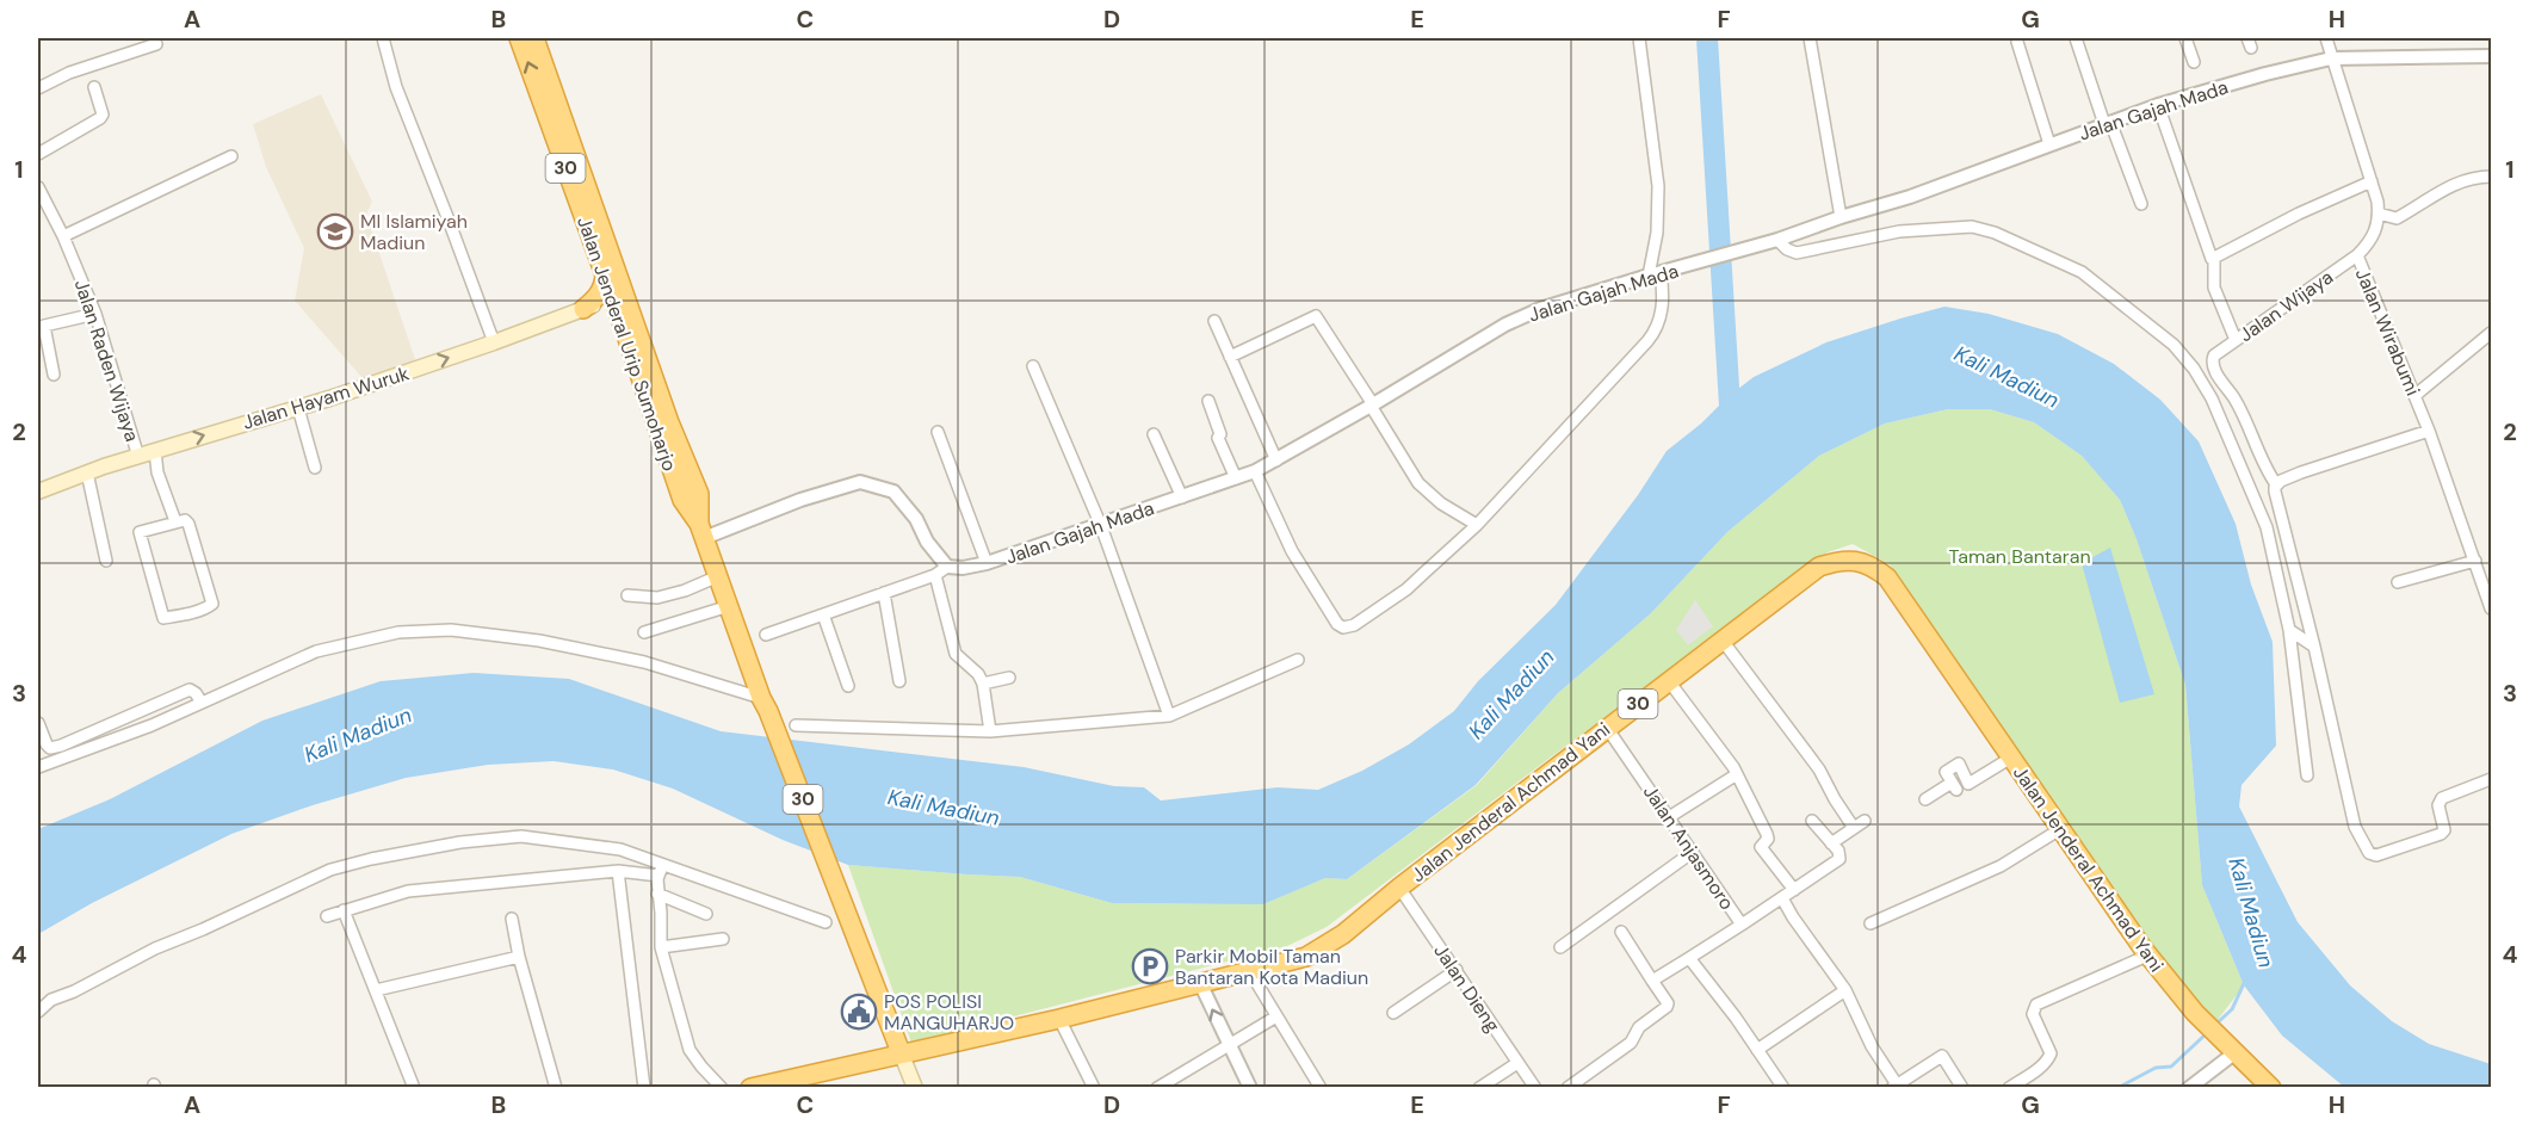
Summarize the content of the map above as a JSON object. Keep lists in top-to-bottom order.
{
  "streets": {
    "highway": ["30", "Jalan Jenderal Urip Sumoharjo", "Jalan Jenderal Achmad Yani"],
    "main road": ["Jalan Hayam Wuruk"],
    "street": [
      "Jalan Gajah Mada",
      "Jalan Wijaya",
      "Jalan Wirabumi",
      "Jalan Raden Wijaya",
      "Jalan Anjasmoro",
      "Jalan Dieng"
    ]
  },
  "crossings": [
    ["Jalan Wijaya", "Jalan Wirabumi"],
    ["Jalan Jenderal Urip Sumoharjo", "Jalan Hayam Wuruk"],
    ["Jalan Jenderal Urip Sumoharjo", "Jalan Jenderal Achmad Yani"],
    ["Jalan Raden Wijaya", "Jalan Hayam Wuruk"],
    ["Jalan Jenderal Achmad Yani", "Jalan Anjasmoro"],
    ["Jalan Jenderal Achmad Yani", "Jalan Dieng"]
  ],
  "one_way": ["Jalan Hayam Wuruk"],
  "water": ["Kali Madiun"],
  "parks": ["Taman Bantaran"],
  "places": {
    "school or university": ["MI Islamiyah Madiun"],
    "parking": ["Parkir Mobil Taman Bantaran Kota Madiun"],
    "public building": ["POS POLISI MANGUHARJO"]
  },
  "grid": {
    "columns": [
      "A",
      "B",
      "C",
      "D",
      "E",
      "F",
      "G",
      "H"
    ],
    "rows": [
      "1",
      "2",
      "3",
      "4"
    ]
  }
}
